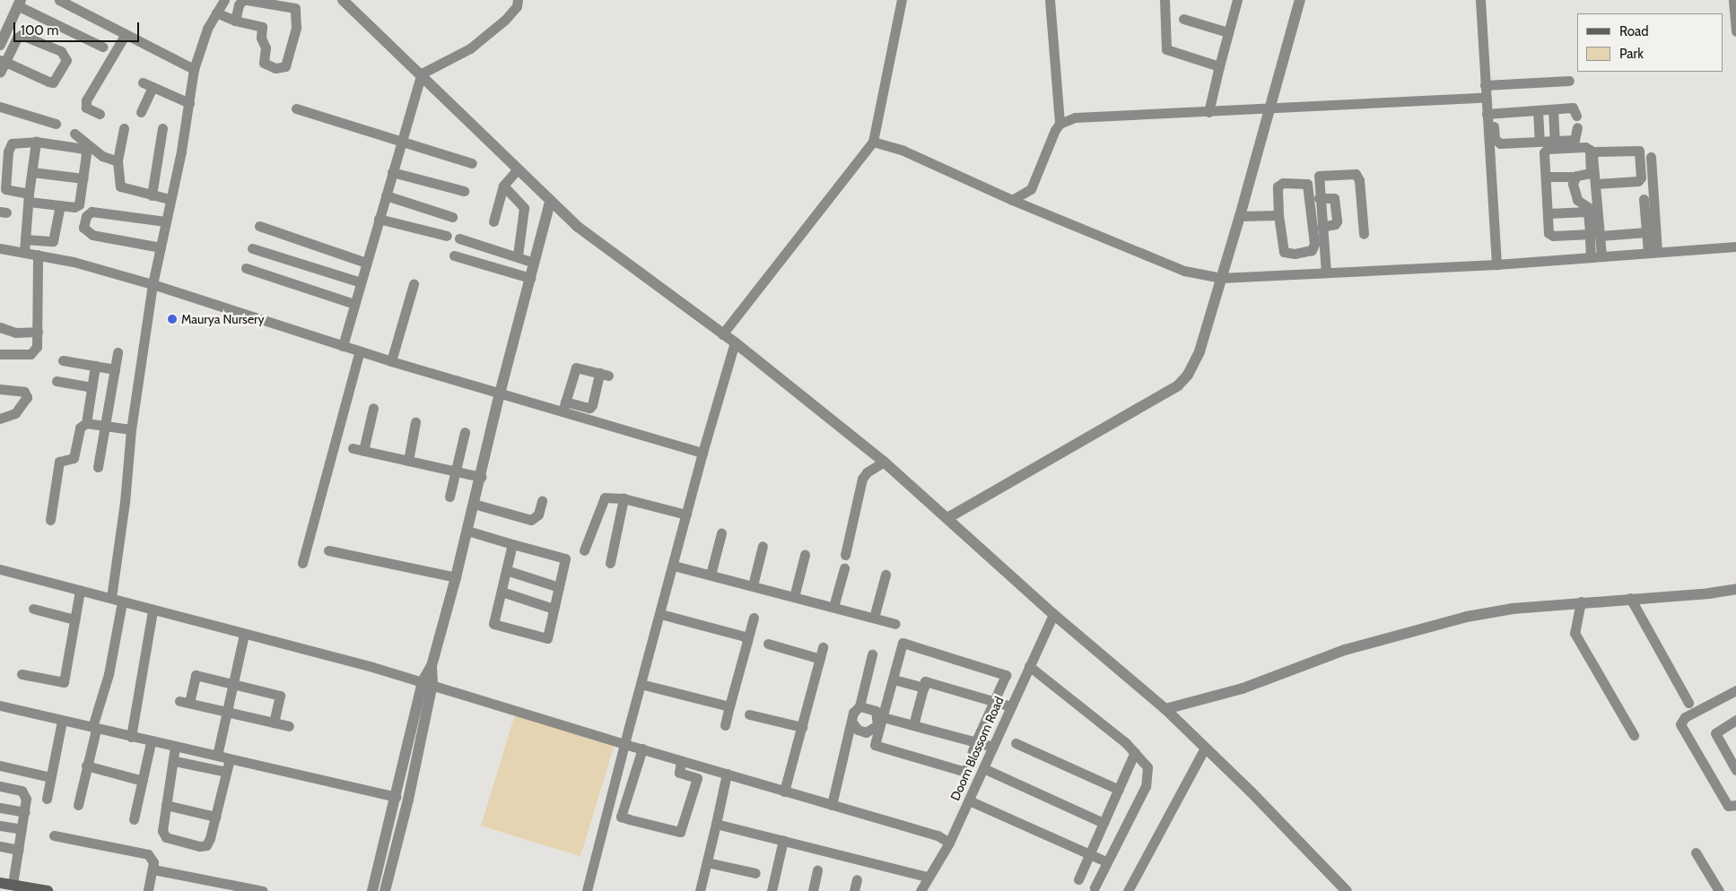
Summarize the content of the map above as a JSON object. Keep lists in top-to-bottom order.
{
  "streets": {
    "street": ["Doom Blossom Road"]
  },
  "places": ["Maurya Nursery"],
  "legend": ["Road", "Park"],
  "scale_bar": "100 m"
}
